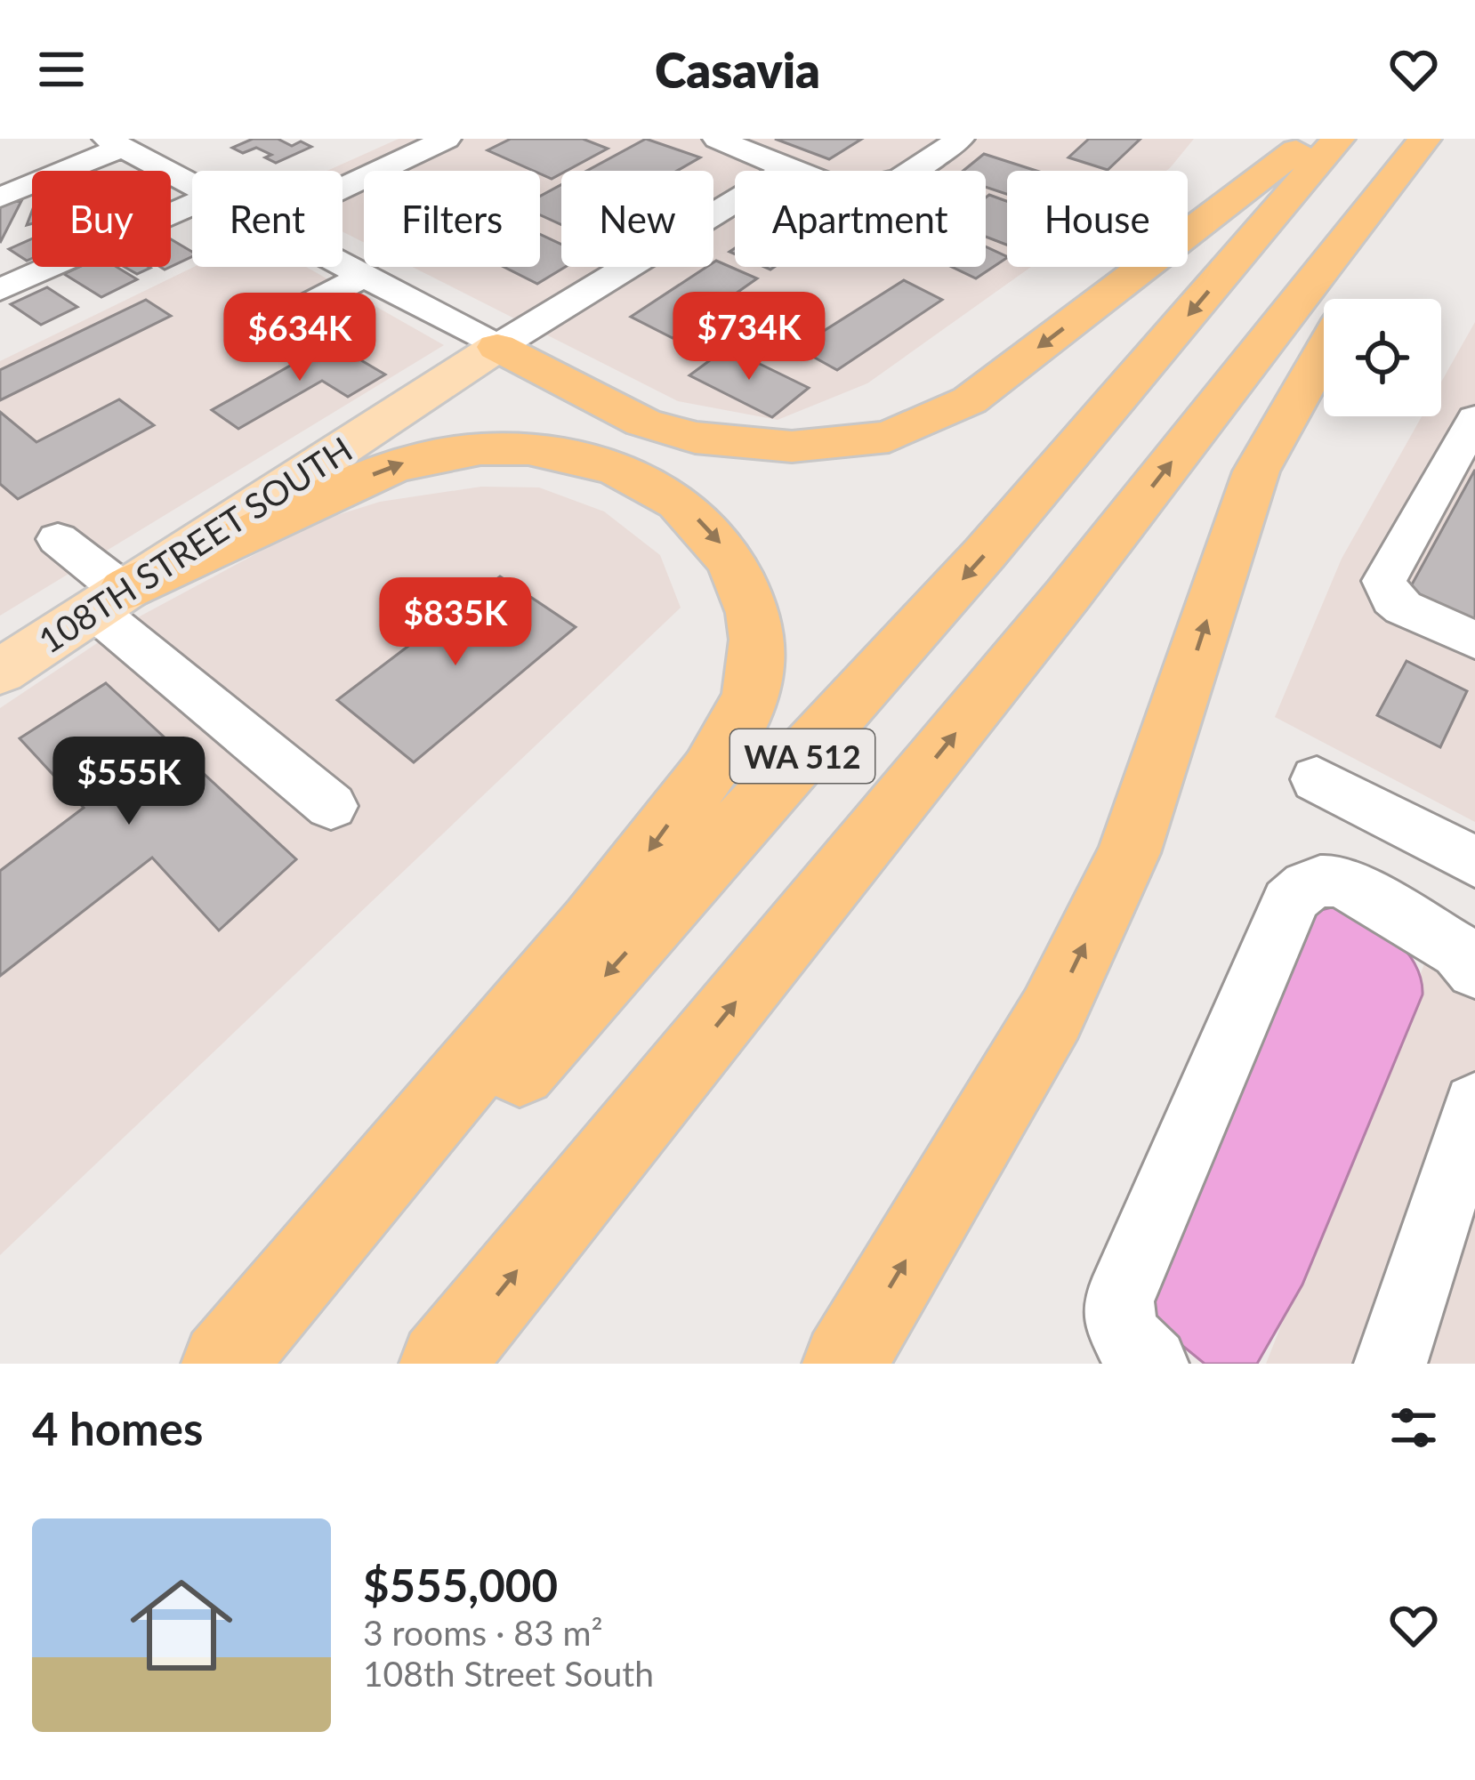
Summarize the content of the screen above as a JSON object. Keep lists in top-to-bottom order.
{
  "streets": {
    "highway": ["WA 512"],
    "main road": ["108TH STREET SOUTH"]
  },
  "page": {
    "header": "Casavia",
    "chip": [
      "Buy",
      "Rent",
      "Filters",
      "New",
      "Apartment",
      "House"
    ],
    "price": [
      "$734K",
      "$634K",
      "$835K",
      "$555K"
    ],
    "heading": "4 homes",
    "list": [
      {
        "name": "$555,000",
        "note": "3 rooms · 83 m² · 108th Street South"
      }
    ]
  }
}
